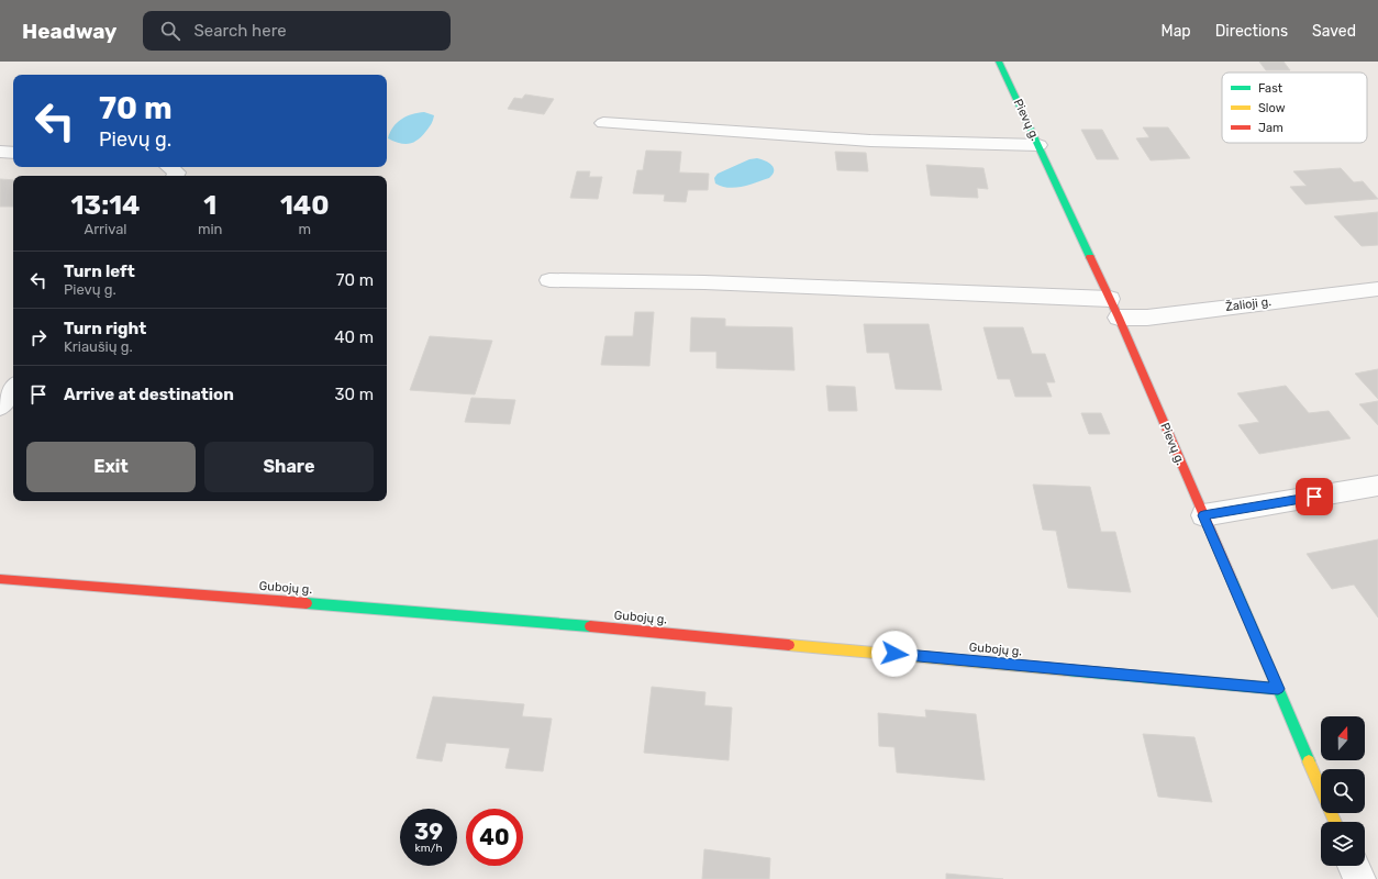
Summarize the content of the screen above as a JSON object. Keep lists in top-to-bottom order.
{
  "streets": {
    "street": ["Pievų g.", "Žalioji g.", "Gubojų g."]
  },
  "crossings": [
    ["Pievų g.", "Žalioji g."],
    ["Pievų g.", "Gubojų g."]
  ],
  "legend": ["Fast", "Slow", "Jam"],
  "north": "top",
  "page": {
    "header": "Headway",
    "search": "Search here",
    "nav": ["Map", "Directions", "Saved"],
    "turn": ["70 m", "Pievų g."],
    "eta": [
      "13:14",
      "Arrival",
      "1",
      "min",
      "140",
      "m"
    ],
    "list": [
      {
        "name": "Turn left",
        "note": "Pievų g.",
        "value": "70 m"
      },
      {
        "name": "Turn right",
        "note": "Kriaušių g.",
        "value": "40 m"
      },
      {
        "name": "Arrive at destination",
        "value": "30 m"
      }
    ],
    "buttons": ["Exit", "Share"],
    "speed": "39 km/h",
    "limit": "40"
  }
}
